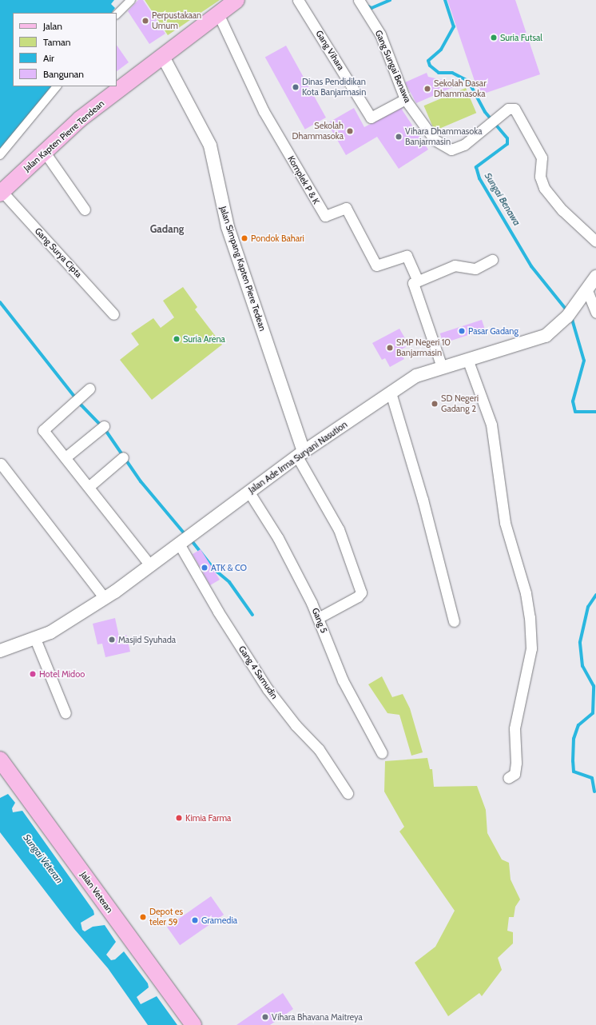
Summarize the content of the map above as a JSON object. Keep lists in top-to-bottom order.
{
  "streets": {
    "main road": ["Jalan Kapten Pierre Tendean", "Jalan Veteran"],
    "street": [
      "Gang Vihara",
      "Gang Sungai Benawa",
      "Komplek P & K",
      "Gang Surya Cipta",
      "Jalan Simpang Kapten Piere Tedean",
      "Jalan Ade Irma Suryani Nasution",
      "Gang 5",
      "Gang 4 Samudin"
    ]
  },
  "crossings": [
    ["Gang Vihara", "Gang Sungai Benawa"],
    ["Jalan Kapten Pierre Tendean", "Komplek P & K"],
    ["Jalan Kapten Pierre Tendean", "Gang Surya Cipta"],
    ["Jalan Kapten Pierre Tendean", "Jalan Simpang Kapten Piere Tedean"],
    ["Jalan Simpang Kapten Piere Tedean", "Jalan Ade Irma Suryani Nasution"],
    ["Jalan Ade Irma Suryani Nasution", "Gang 5"],
    ["Jalan Ade Irma Suryani Nasution", "Gang 4 Samudin"]
  ],
  "districts": ["Gadang"],
  "water": ["Sungai Benawa", "Sungai Veteran"],
  "places": [
    "Perpustakaan Umum",
    "Suria Futsal",
    "Dinas Pendidikan Kota Banjarmasin",
    "Sekolah Dasar Dhammasoka",
    "Sekolah Dhammasoka",
    "Vihara Dhammasoka Banjarmasin",
    "Pondok Bahari",
    "Pasar Gadang",
    "Suria Arena",
    "SMP Negeri 10 Banjarmasin",
    "SD Negeri Gadang 2",
    "ATK & CO",
    "Masjid Syuhada",
    "Hotel Midoo",
    "Kimia Farma",
    "Depot es teler 59",
    "Gramedia",
    "Vihara Bhavana Maitreya"
  ],
  "legend": [
    "Jalan",
    "Taman",
    "Air",
    "Bangunan"
  ]
}
